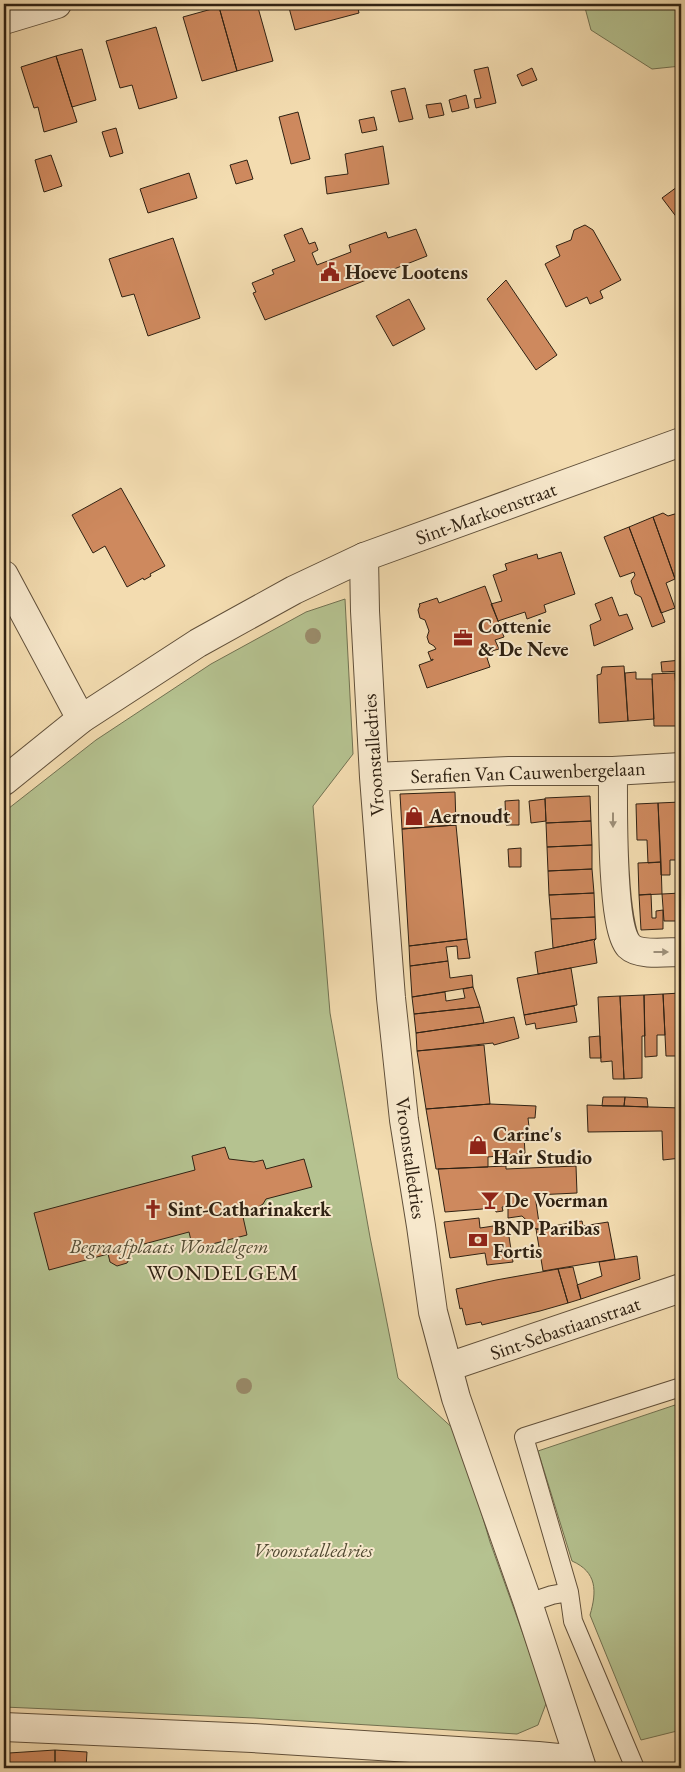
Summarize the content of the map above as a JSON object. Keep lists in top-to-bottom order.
{
  "streets": {
    "street": [
      "Sint-Markoenstraat",
      "Vroonstalledries",
      "Serafien Van Cauwenbergelaan",
      "Sint-Sebastiaanstraat"
    ]
  },
  "crossings": [
    ["Sint-Markoenstraat", "Vroonstalledries"],
    ["Vroonstalledries", "Serafien Van Cauwenbergelaan"],
    ["Vroonstalledries", "Sint-Sebastiaanstraat"]
  ],
  "districts": ["WONDELGEM"],
  "parks": ["Begraafplaats Wondelgem", "Vroonstalledries"],
  "places": {
    "public building": ["Hoeve Lootens"],
    "office": ["Cottenie & De Neve"],
    "shop": ["Aernoudt", "Carine's Hair Studio"],
    "bar": ["De Voerman"],
    "church": ["Sint-Catharinakerk"],
    "bank": ["BNP Paribas Fortis"]
  }
}
